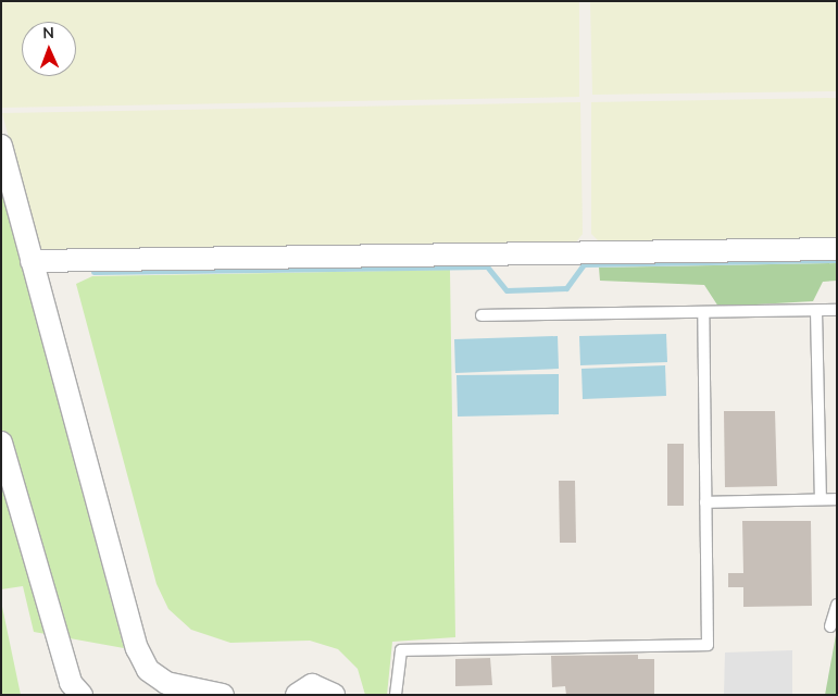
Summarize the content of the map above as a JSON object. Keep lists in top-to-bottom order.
{
  "north": "top"
}
